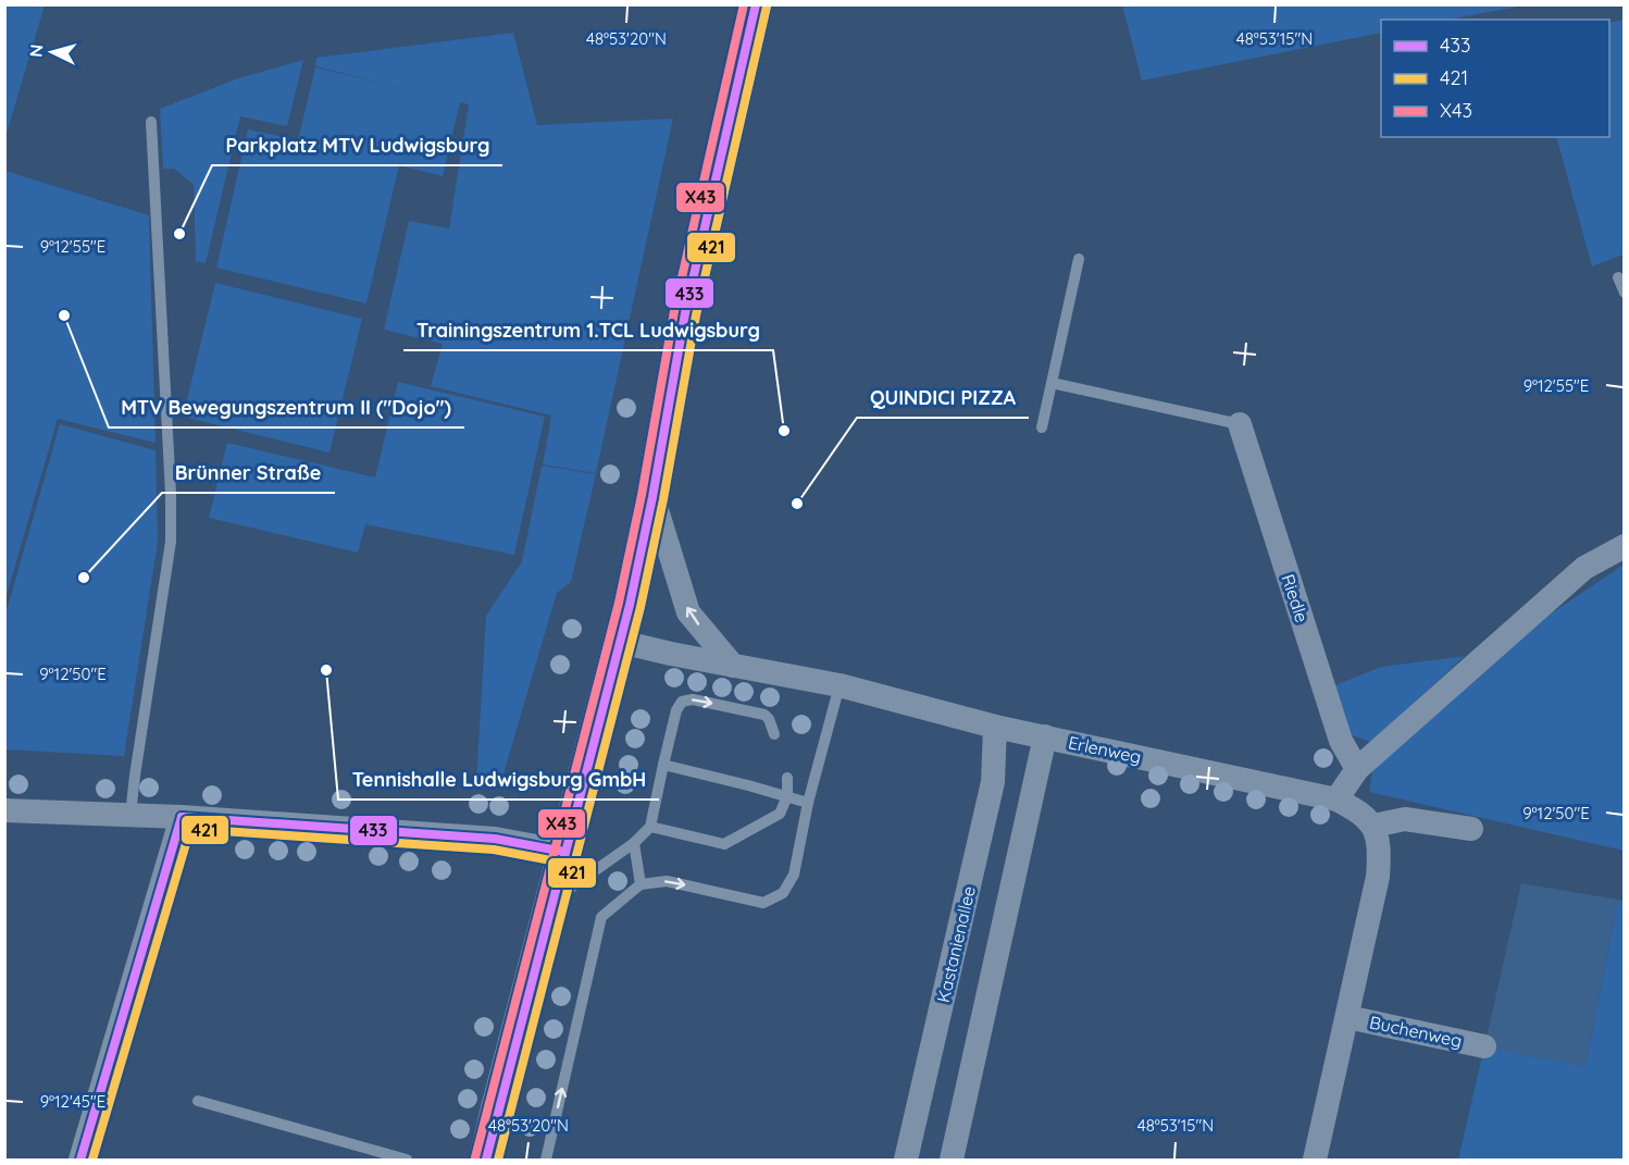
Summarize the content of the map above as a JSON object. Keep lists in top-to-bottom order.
{
  "streets": {
    "street": [
      "Riedle",
      "Erlenweg",
      "Kastanienallee",
      "Buchenweg"
    ]
  },
  "crossings": [
    ["Erlenweg", "Kastanienallee"]
  ],
  "places": [
    "Parkplatz MTV Ludwigsburg",
    "MTV Bewegungszentrum II (\"Dojo\")",
    "Trainingszentrum 1.TCL Ludwigsburg",
    "QUINDICI PIZZA",
    "Brünner Straße",
    "Tennishalle Ludwigsburg GmbH"
  ],
  "lines": ["transit line 433", "transit line X43", "transit line 421"],
  "legend": ["433", "421", "X43"],
  "north": "left",
  "coordinates": [
    "48°53'20\"N",
    "48°53'15\"N",
    "9°12'55\"E",
    "9°12'50\"E",
    "9°12'45\"E"
  ]
}
